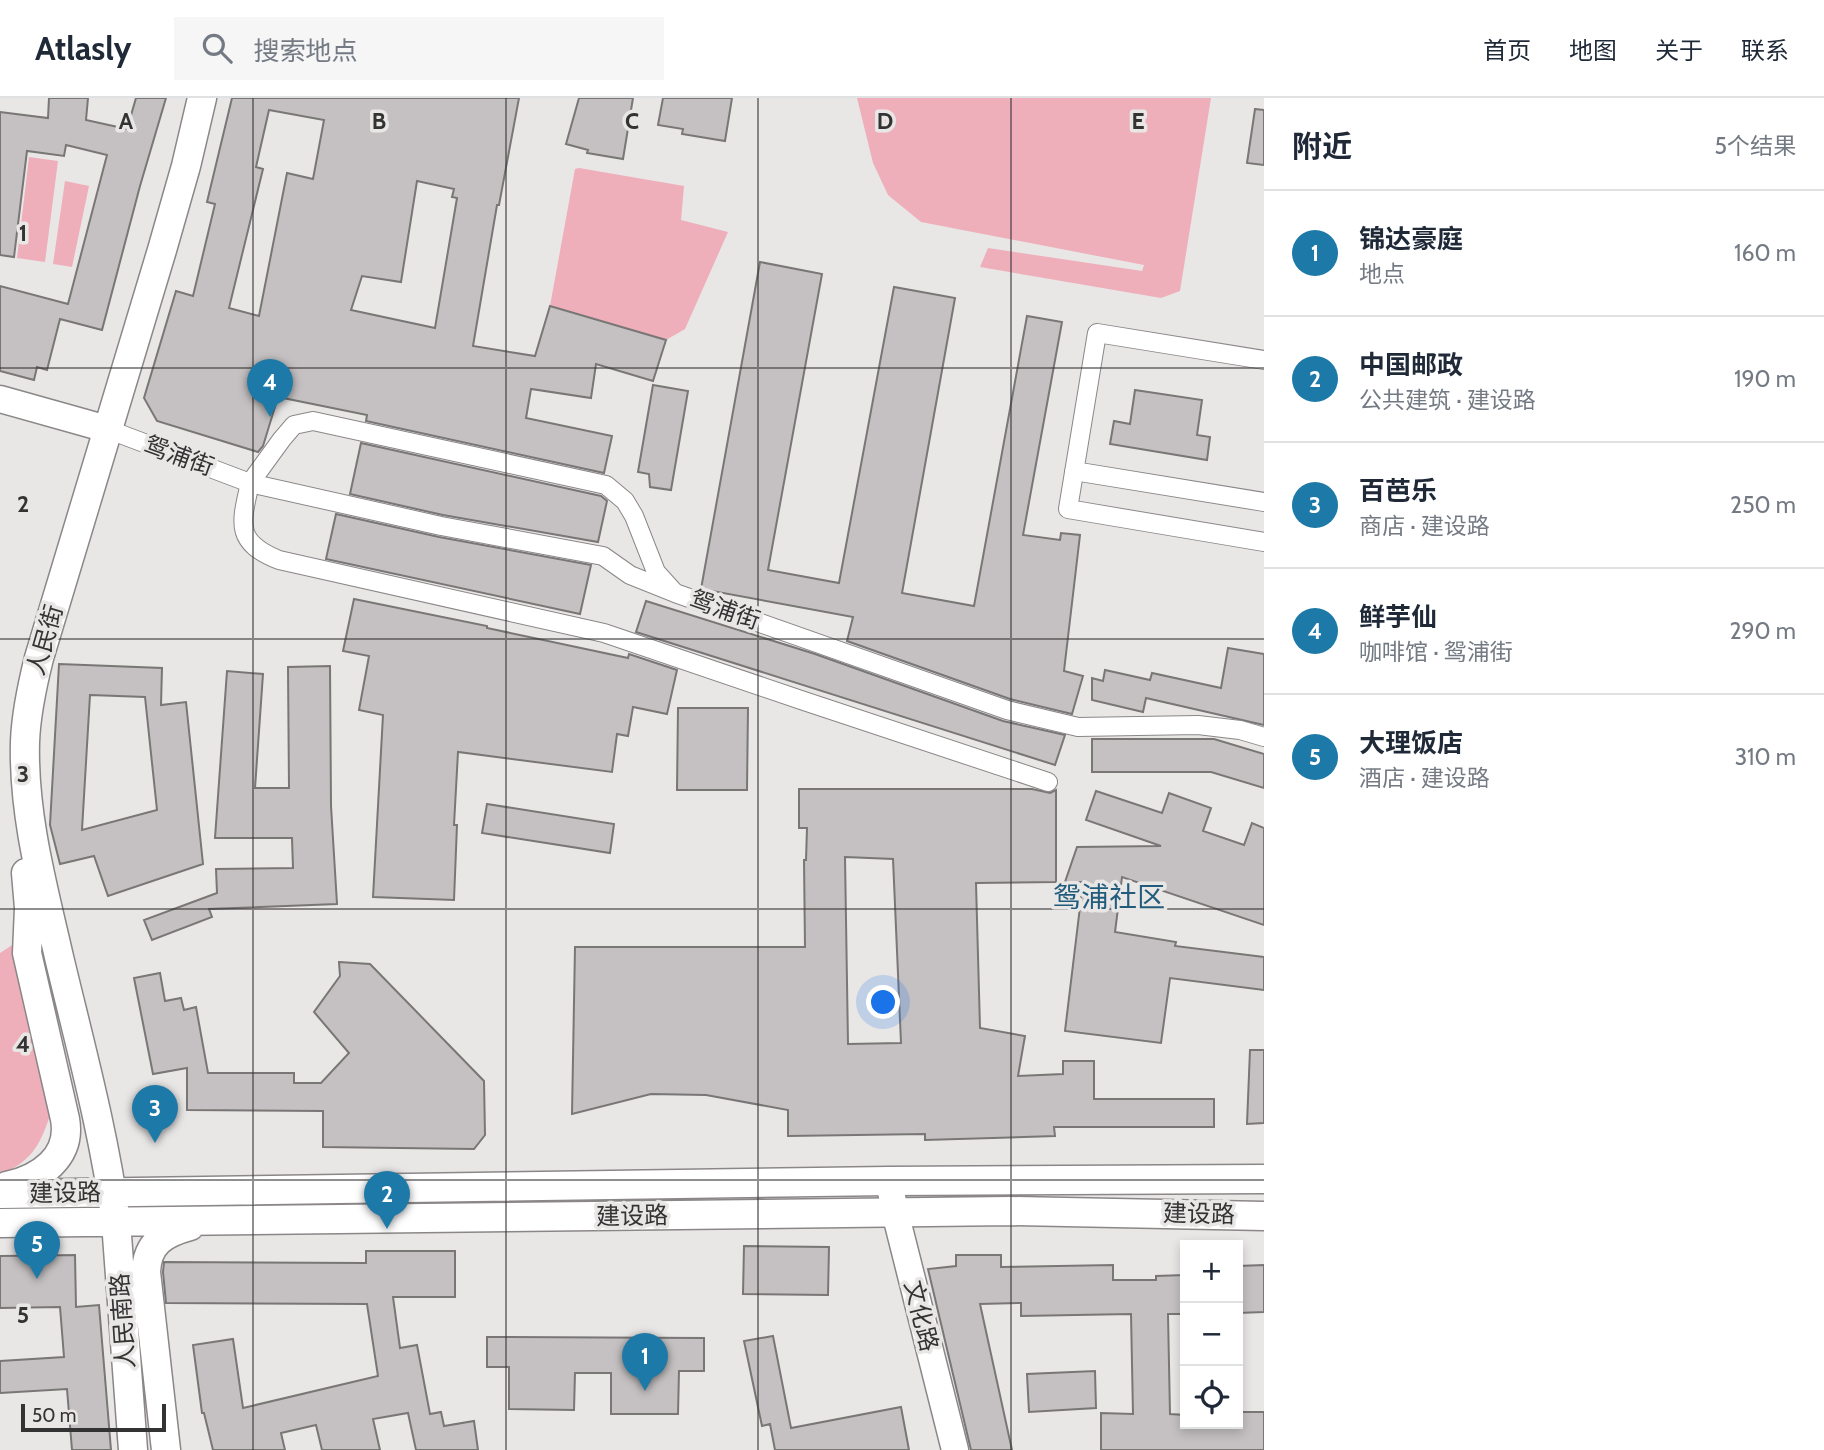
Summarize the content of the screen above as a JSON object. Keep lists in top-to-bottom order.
{
  "streets": {
    "main road": ["人民街", "建设路", "人民南路"],
    "street": ["鸳浦街", "文化路"]
  },
  "crossings": [
    ["鸳浦街", "人民街"],
    ["人民街", "建设路"],
    ["人民街", "人民南路"],
    ["建设路", "文化路"],
    ["建设路", "人民南路"]
  ],
  "districts": ["鸳浦社区"],
  "scale_bar": "50 m",
  "page": {
    "header": "Atlasly",
    "search": "搜索地点",
    "nav": [
      "首页",
      "地图",
      "关于",
      "联系"
    ],
    "heading": ["附近", "5个结果"],
    "list": [
      {
        "mark": "1",
        "name": "锦达豪庭",
        "note": "地点",
        "value": "160 m"
      },
      {
        "mark": "2",
        "name": "中国邮政",
        "note": "公共建筑 · 建设路",
        "value": "190 m"
      },
      {
        "mark": "3",
        "name": "百芭乐",
        "note": "商店 · 建设路",
        "value": "250 m"
      },
      {
        "mark": "4",
        "name": "鲜芋仙",
        "note": "咖啡馆 · 鸳浦街",
        "value": "290 m"
      },
      {
        "mark": "5",
        "name": "大理饭店",
        "note": "酒店 · 建设路",
        "value": "310 m"
      }
    ],
    "pins": [
      "4",
      "3",
      "2",
      "5",
      "1"
    ],
    "map_buttons": ["+", "−"],
    "scale": "50 m"
  },
  "grid": {
    "columns": [
      "A",
      "B",
      "C",
      "D",
      "E"
    ],
    "rows": [
      "1",
      "2",
      "3",
      "4",
      "5"
    ]
  }
}
